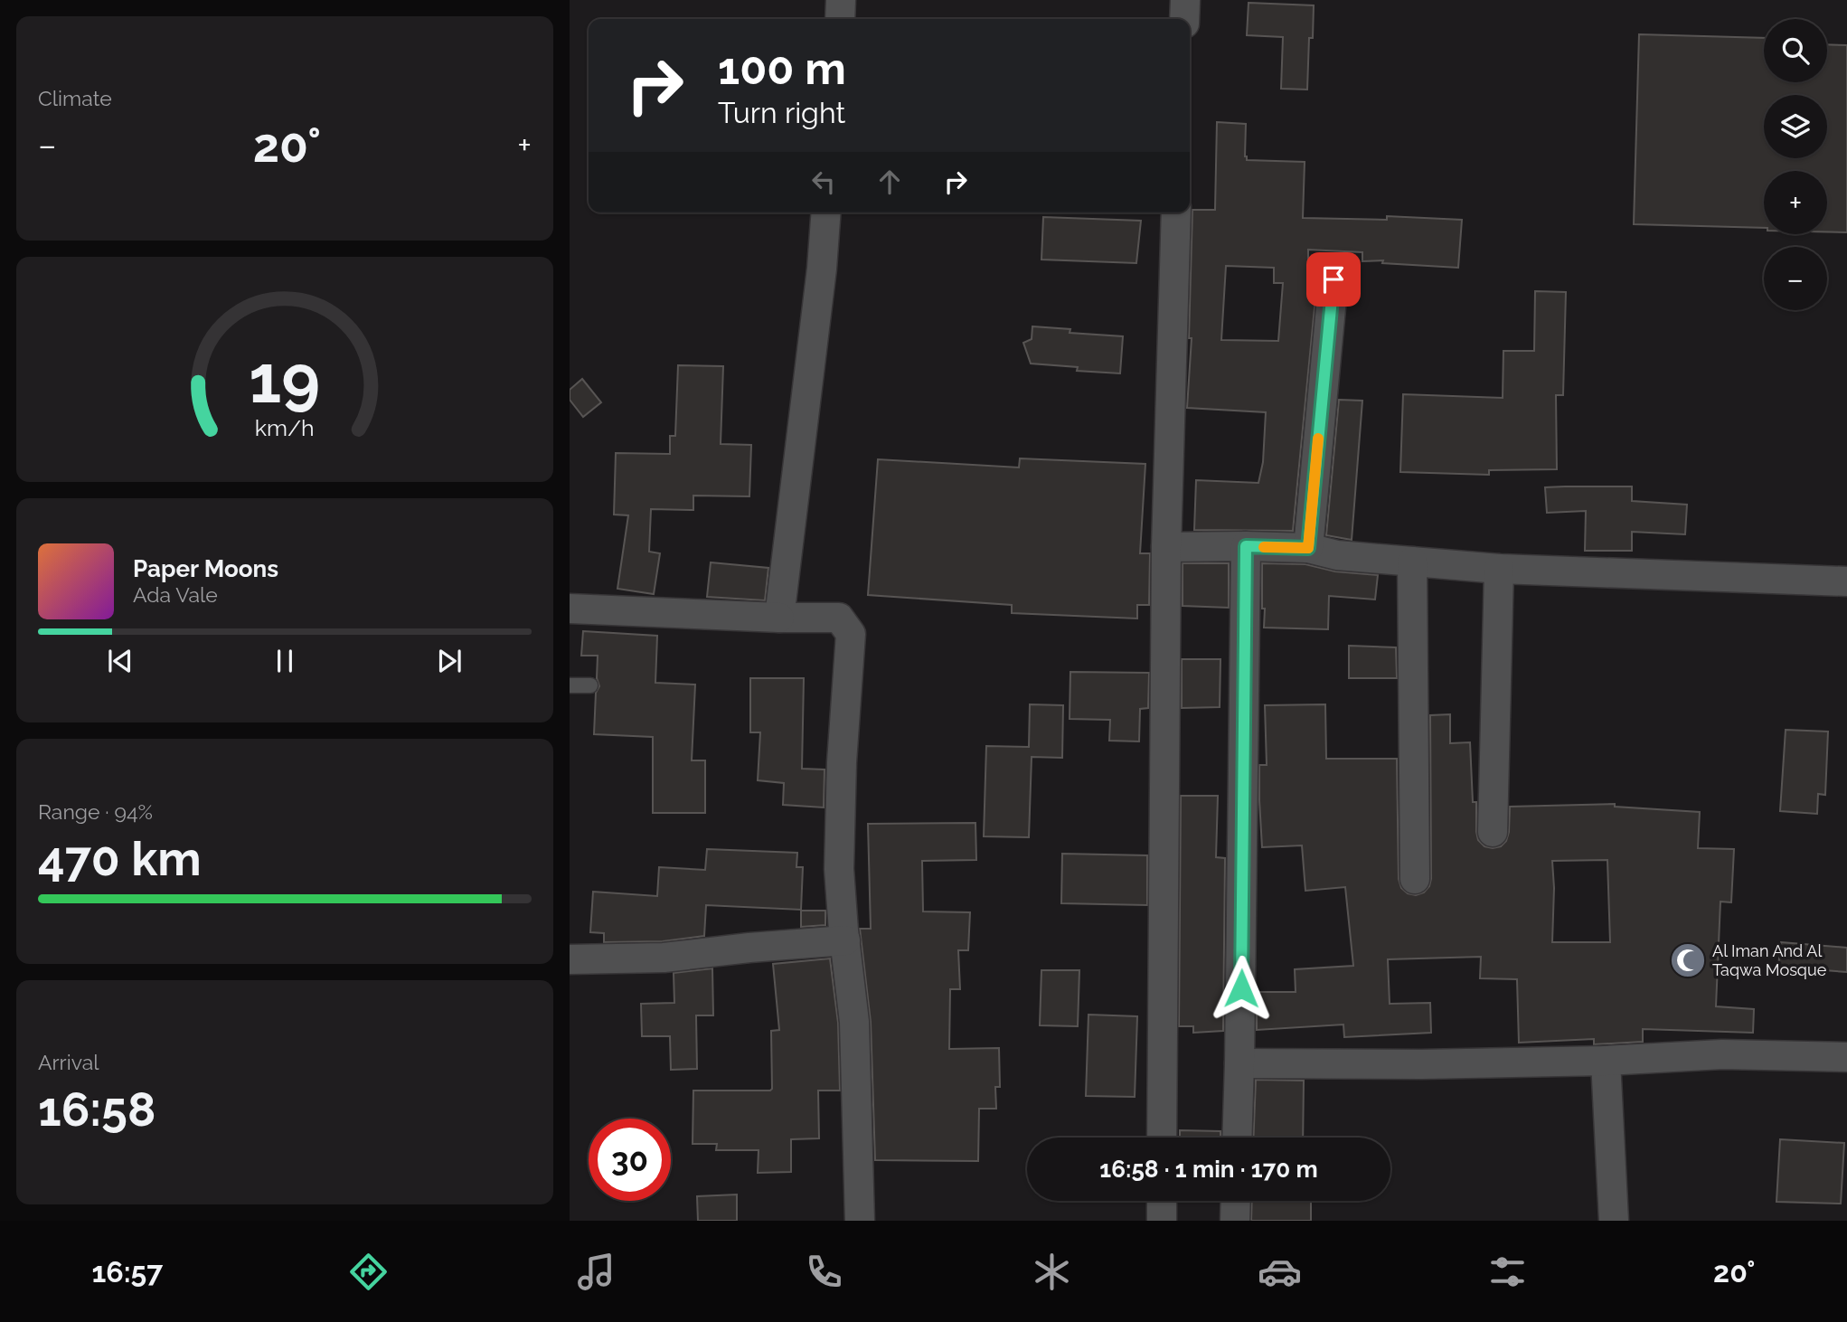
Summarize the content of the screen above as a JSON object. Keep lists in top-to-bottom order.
{
  "places": {
    "mosque": ["Al Iman And Al Taqwa Mosque"]
  },
  "page": {
    "tile": [
      "Climate",
      ["Range · 94%", "470 km"],
      ["Arrival", "16:58"]
    ],
    "map_buttons": ["+", "−"],
    "turn": ["100 m", "Turn right"],
    "heat": ["−", "20°", "+"],
    "song": ["Paper Moons", "Ada Vale"],
    "limit": "30",
    "trip": "16:58 · 1 min · 170 m",
    "tabs": ["16:57", "20°"],
    "gauge": ["19", "km/h"]
  }
}
